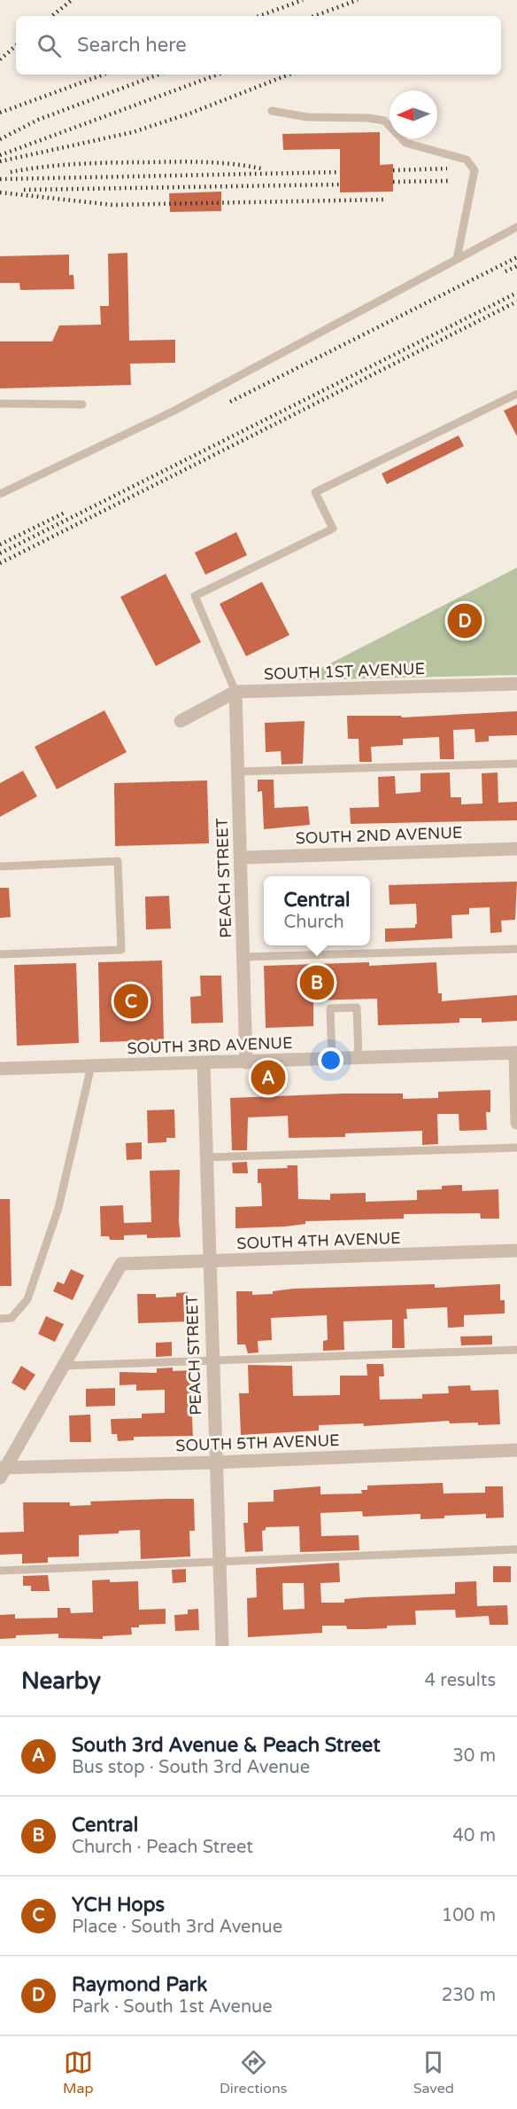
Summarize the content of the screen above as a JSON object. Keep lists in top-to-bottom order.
{
  "streets": {
    "street": [
      "SOUTH 1ST AVENUE",
      "SOUTH 2ND AVENUE",
      "PEACH STREET",
      "SOUTH 3RD AVENUE",
      "SOUTH 4TH AVENUE",
      "SOUTH 5TH AVENUE"
    ]
  },
  "crossings": [
    ["SOUTH 1ST AVENUE", "PEACH STREET"],
    ["SOUTH 2ND AVENUE", "PEACH STREET"],
    ["PEACH STREET", "SOUTH 3RD AVENUE"],
    ["PEACH STREET", "SOUTH 4TH AVENUE"],
    ["PEACH STREET", "SOUTH 5TH AVENUE"]
  ],
  "north": "left",
  "page": {
    "search": "Search here",
    "pins": [
      "D",
      "B",
      "C",
      "A"
    ],
    "popup": ["Central", "Church"],
    "heading": ["Nearby", "4 results"],
    "list": [
      {
        "mark": "A",
        "name": "South 3rd Avenue & Peach Street",
        "note": "Bus stop · South 3rd Avenue",
        "value": "30 m"
      },
      {
        "mark": "B",
        "name": "Central",
        "note": "Church · Peach Street",
        "value": "40 m"
      },
      {
        "mark": "C",
        "name": "YCH Hops",
        "note": "Place · South 3rd Avenue",
        "value": "100 m"
      },
      {
        "mark": "D",
        "name": "Raymond Park",
        "note": "Park · South 1st Avenue",
        "value": "230 m"
      }
    ],
    "nav": ["Map", "Directions", "Saved"]
  }
}
